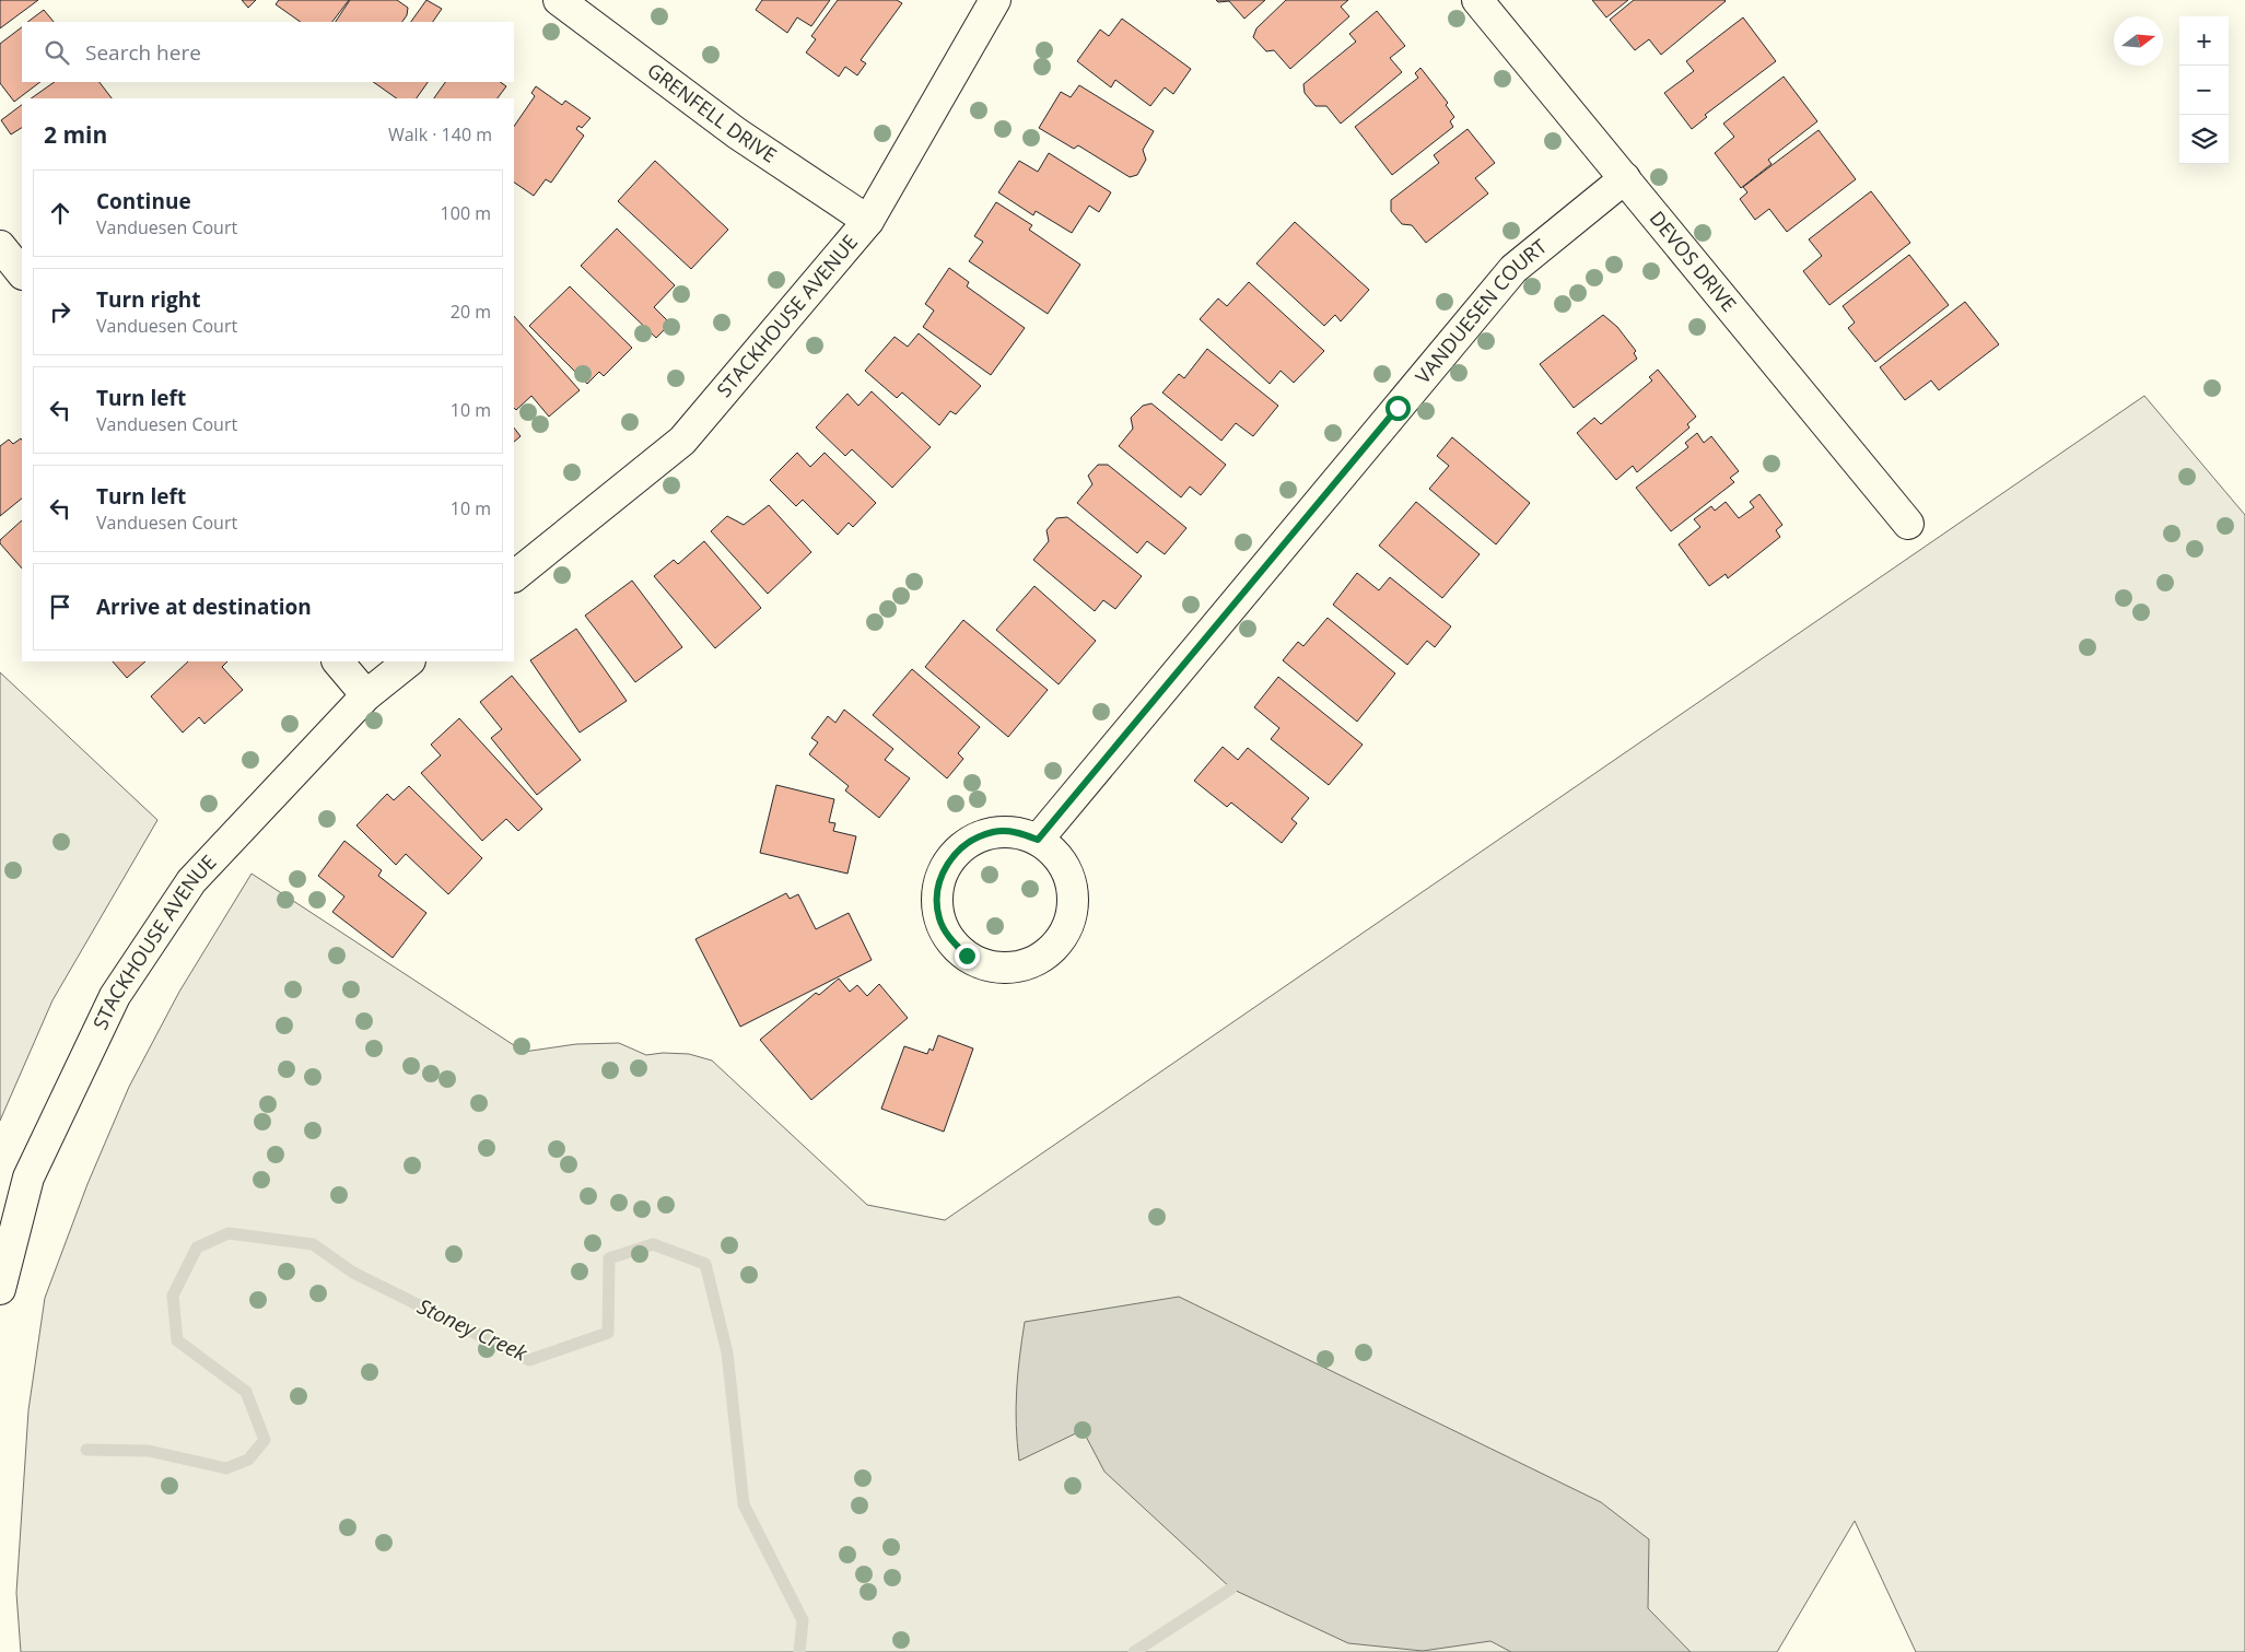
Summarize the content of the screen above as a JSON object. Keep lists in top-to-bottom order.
{
  "streets": {
    "street": [
      "GRENFELL DRIVE",
      "DEVOS DRIVE",
      "VANDUESEN COURT",
      "STACKHOUSE AVENUE"
    ]
  },
  "crossings": [
    ["GRENFELL DRIVE", "STACKHOUSE AVENUE"],
    ["DEVOS DRIVE", "VANDUESEN COURT"]
  ],
  "water": ["Stoney Creek"],
  "north": "right",
  "page": {
    "map_buttons": ["+", "−"],
    "search": "Search here",
    "heading": ["2 min", "Walk · 140 m"],
    "list": [
      ["Continue", "Vanduesen Court", "100 m"],
      ["Turn right", "Vanduesen Court", "20 m"],
      ["Turn left", "Vanduesen Court", "10 m"],
      ["Turn left", "Vanduesen Court", "10 m"],
      "Arrive at destination"
    ]
  }
}
